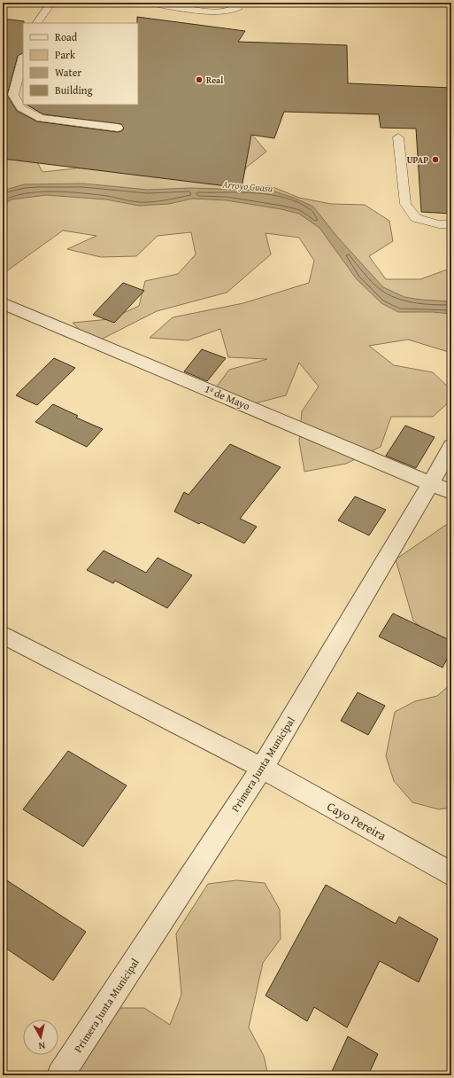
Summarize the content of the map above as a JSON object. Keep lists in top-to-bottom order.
{
  "streets": {
    "street": ["1º de Mayo", "Primera Junta Municipal", "Cayo Pereira"]
  },
  "crossings": [
    ["1º de Mayo", "Primera Junta Municipal"],
    ["Primera Junta Municipal", "Cayo Pereira"]
  ],
  "water": ["Arroyo Guasu"],
  "places": ["Real", "UPAP"],
  "legend": [
    "Road",
    "Park",
    "Water",
    "Building"
  ],
  "north": "bottom"
}
